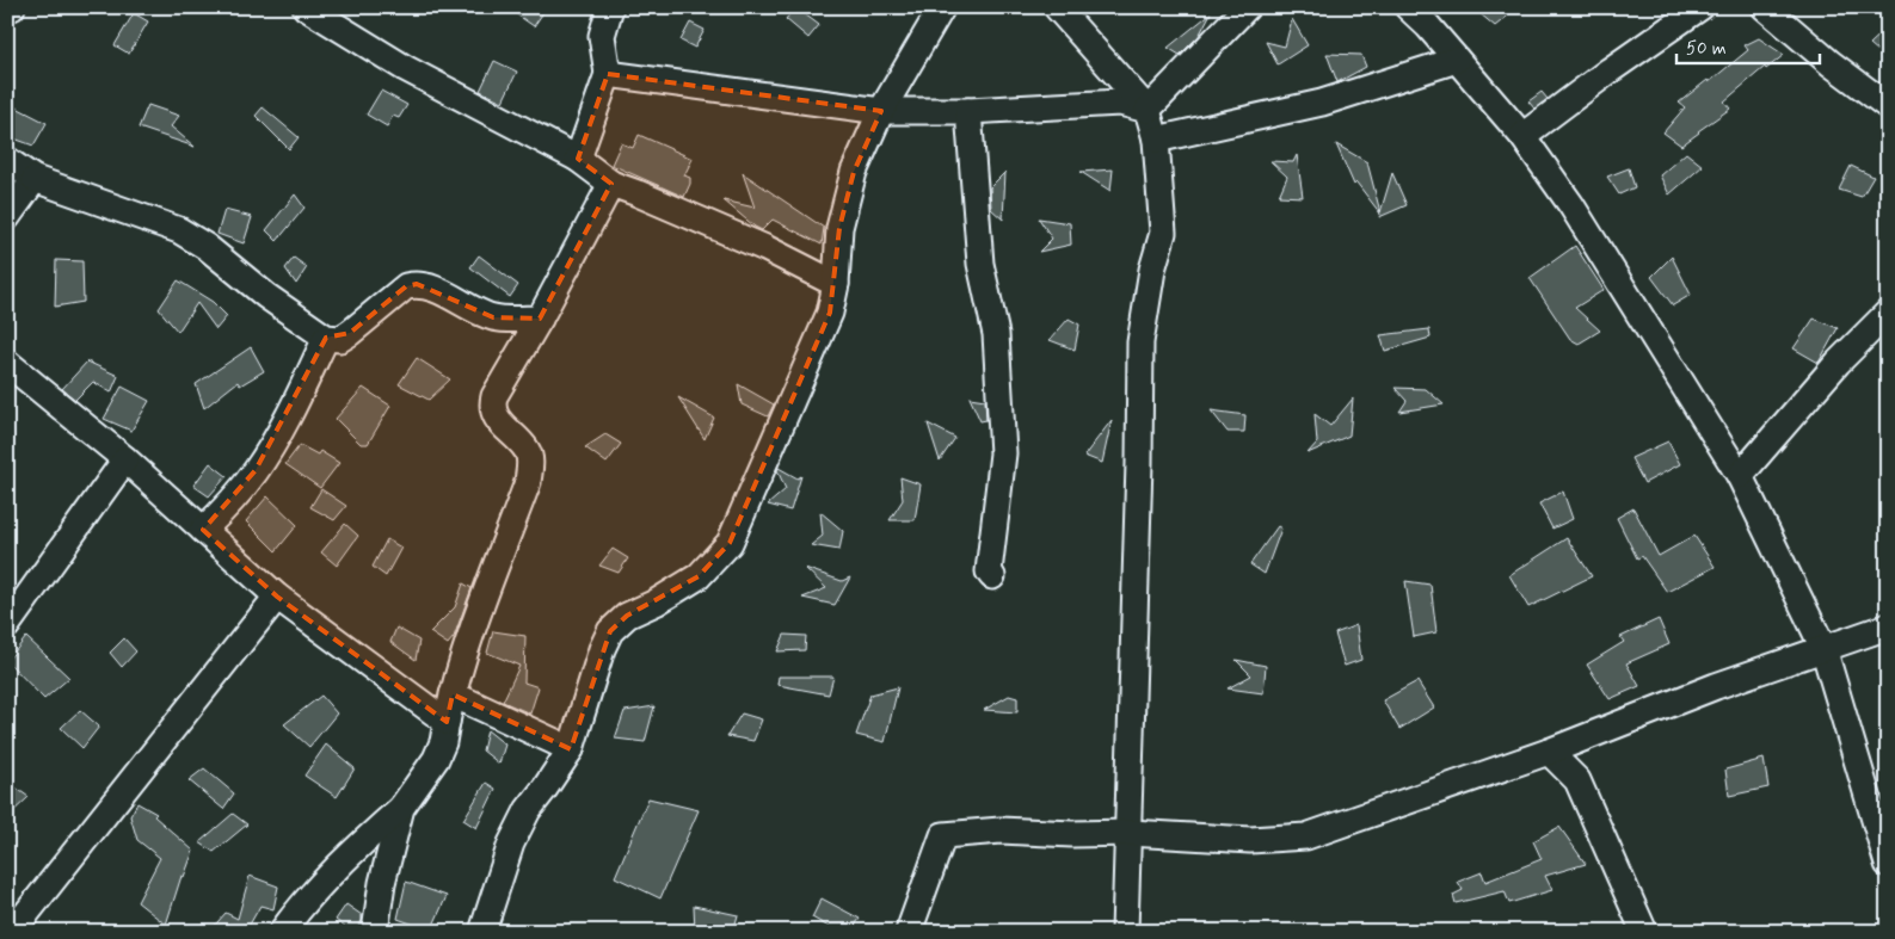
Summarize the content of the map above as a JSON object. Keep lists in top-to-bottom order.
{
  "scale_bar": "50 m"
}
